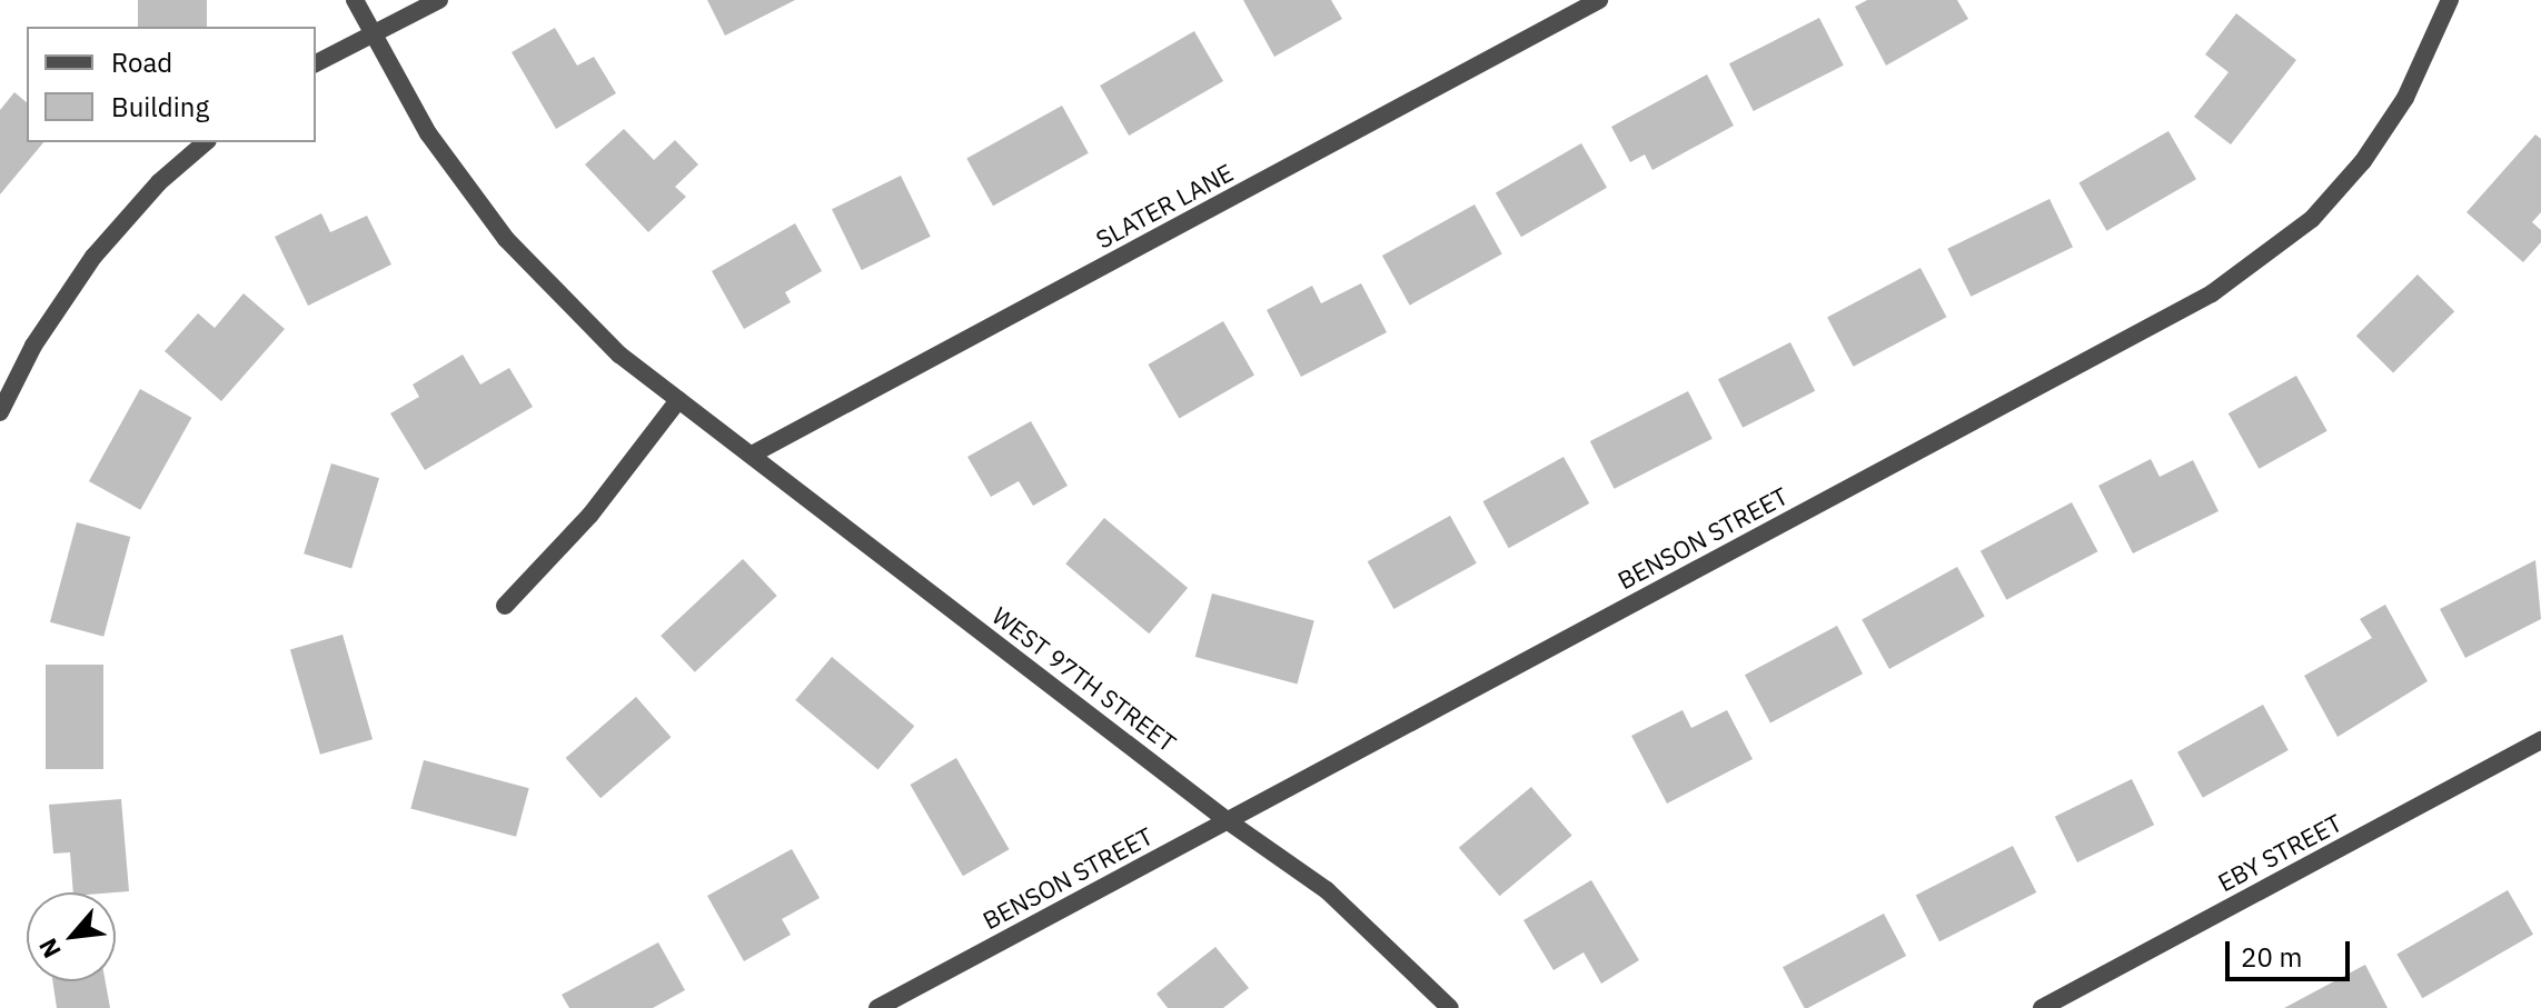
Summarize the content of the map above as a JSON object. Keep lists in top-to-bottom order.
{
  "streets": {
    "street": [
      "SLATER LANE",
      "BENSON STREET",
      "WEST 97TH STREET",
      "EBY STREET"
    ]
  },
  "crossings": [
    ["SLATER LANE", "WEST 97TH STREET"],
    ["BENSON STREET", "WEST 97TH STREET"]
  ],
  "legend": ["Road", "Building"],
  "scale_bar": "20 m",
  "north": "bottom left"
}
